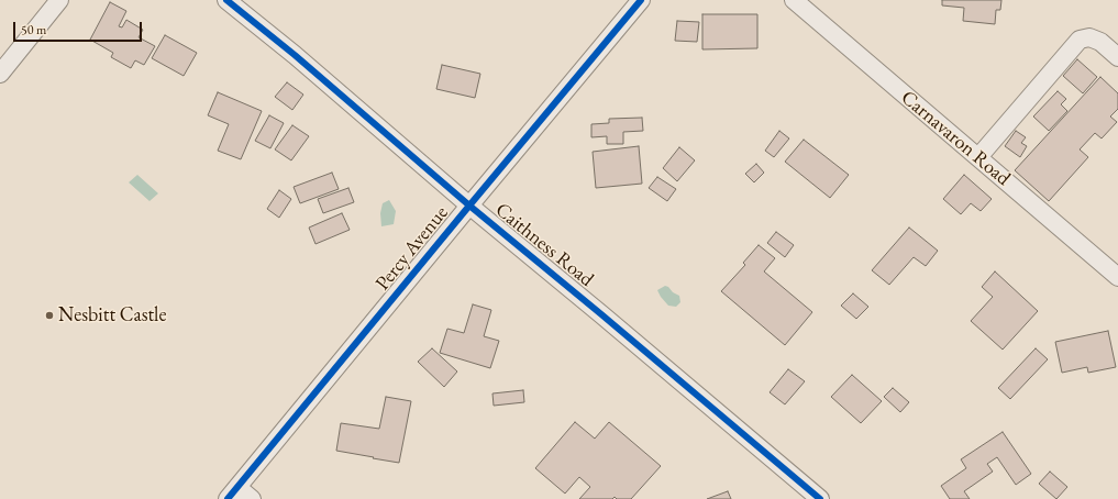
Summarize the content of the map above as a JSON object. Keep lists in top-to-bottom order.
{
  "streets": {
    "street": ["Carnavaron Road", "Caithness Road", "Percy Avenue"]
  },
  "crossings": [
    ["Caithness Road", "Percy Avenue"]
  ],
  "places": ["Nesbitt Castle"],
  "scale_bar": "50 m"
}
